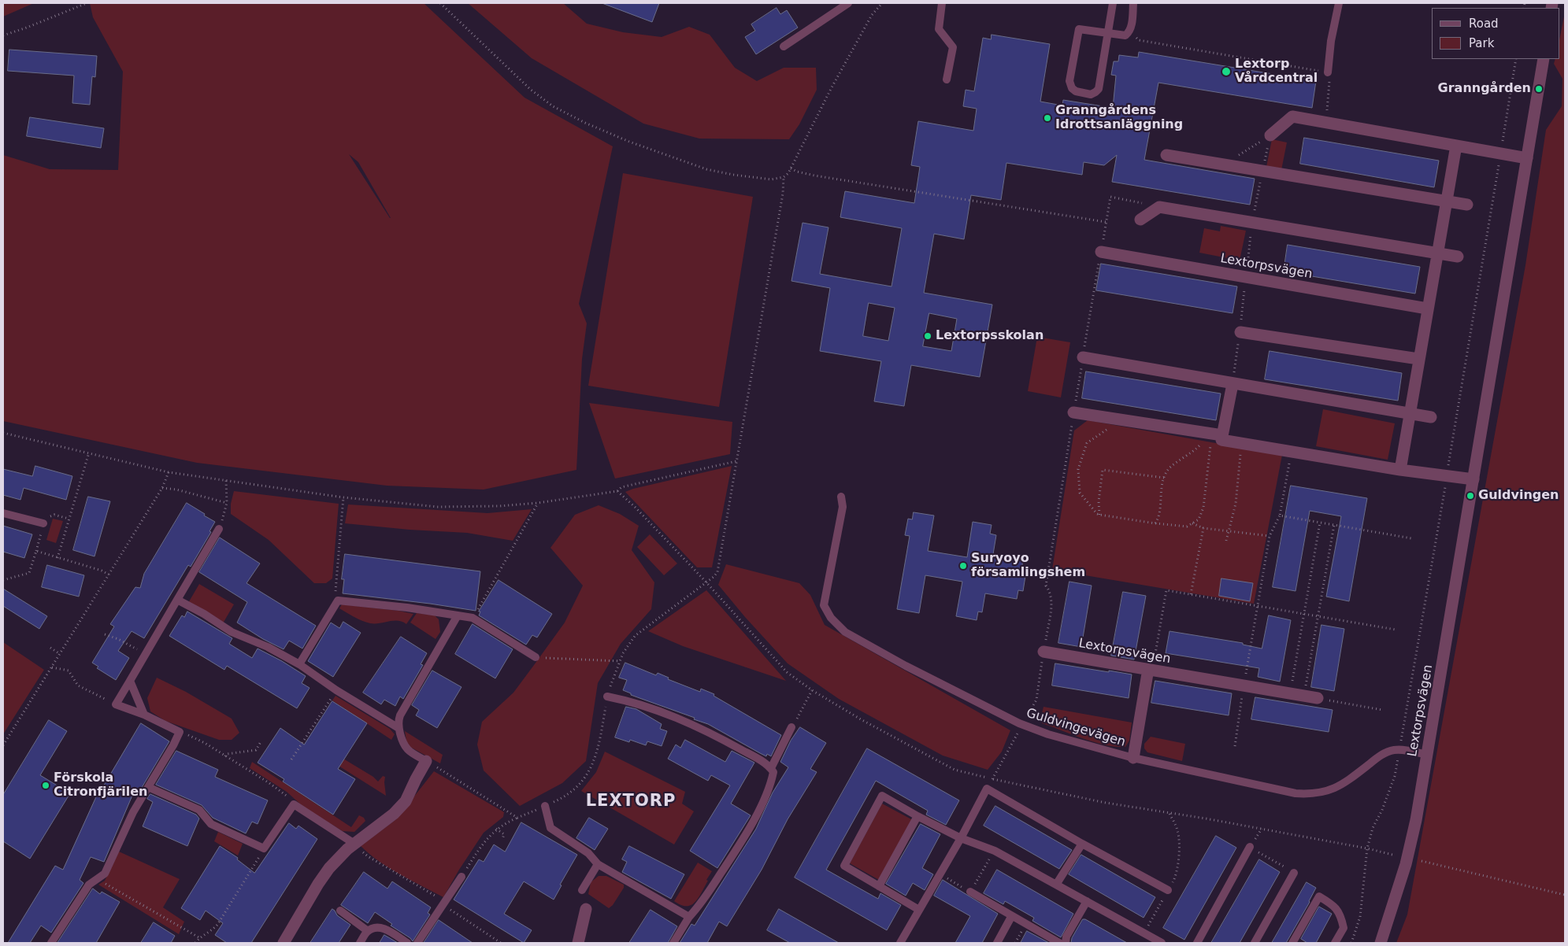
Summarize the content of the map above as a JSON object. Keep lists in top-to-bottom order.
{
  "streets": {
    "street": ["Lextorpsvägen"],
    "lane": ["Guldvingevägen"]
  },
  "crossings": [
    ["Lextorpsvägen", "Guldvingevägen"]
  ],
  "districts": ["LEXTORP"],
  "places": [
    "Lextorp Vårdcentral",
    "Granngården",
    "Granngårdens Idrottsanläggning",
    "Lextorpsskolan",
    "Guldvingen",
    "Suryoyo församlingshem",
    "Förskola Citronfjärilen"
  ],
  "legend": ["Road", "Park"]
}
